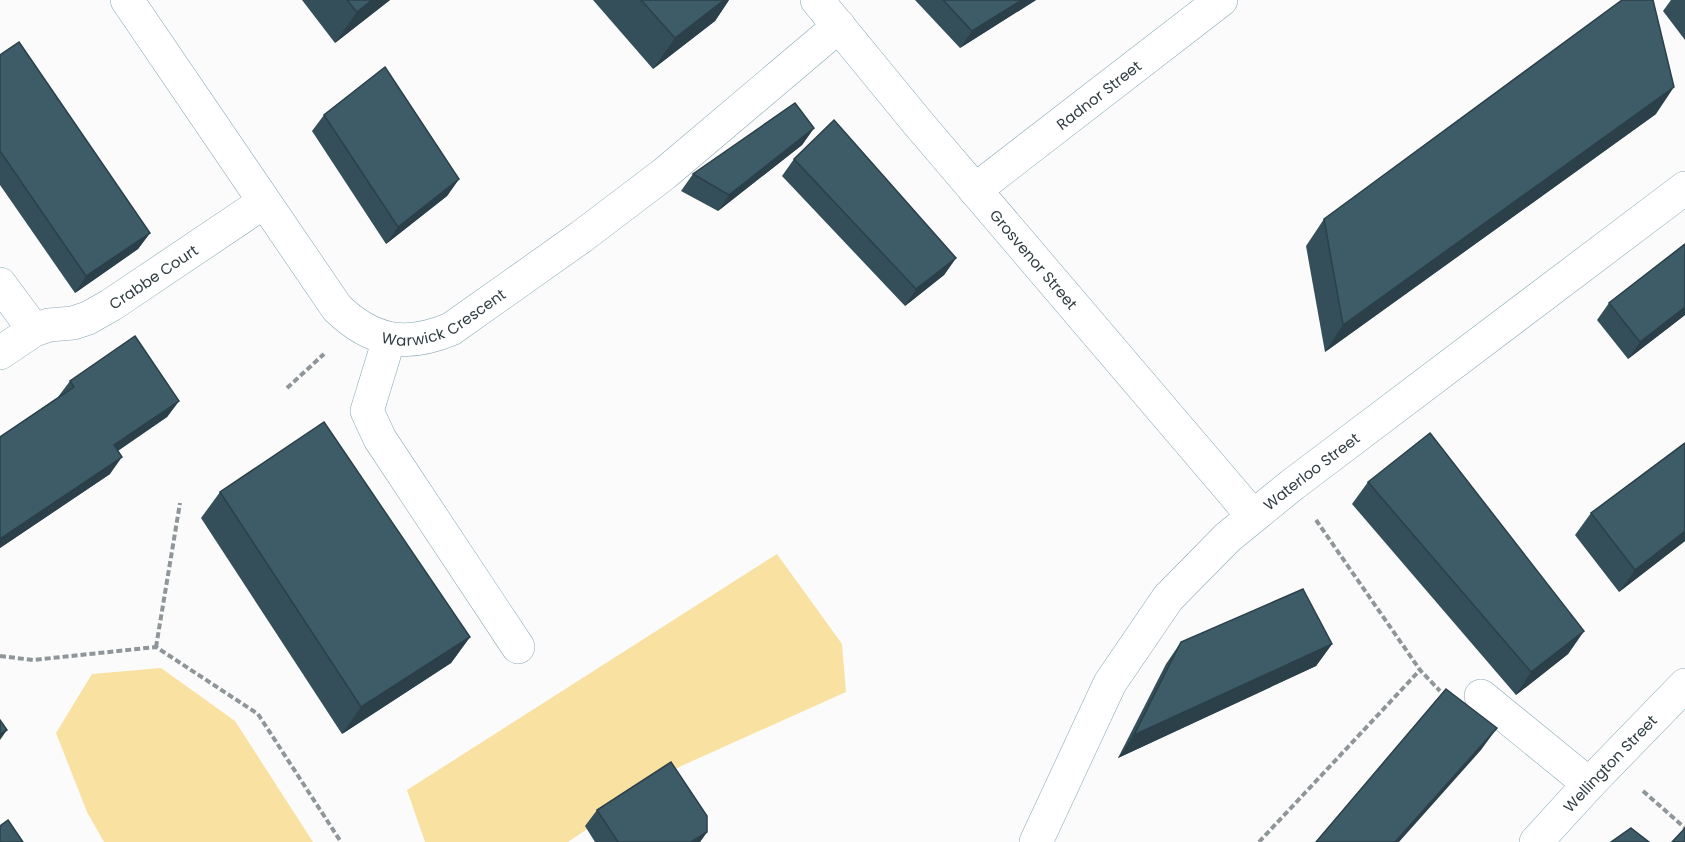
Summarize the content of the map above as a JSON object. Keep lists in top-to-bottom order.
{
  "streets": {
    "street": [
      "Radnor Street",
      "Grosvenor Street",
      "Crabbe Court",
      "Warwick Crescent",
      "Waterloo Street",
      "Wellington Street"
    ]
  },
  "crossings": [
    ["Radnor Street", "Grosvenor Street"],
    ["Grosvenor Street", "Warwick Crescent"],
    ["Grosvenor Street", "Waterloo Street"],
    ["Crabbe Court", "Warwick Crescent"]
  ]
}
